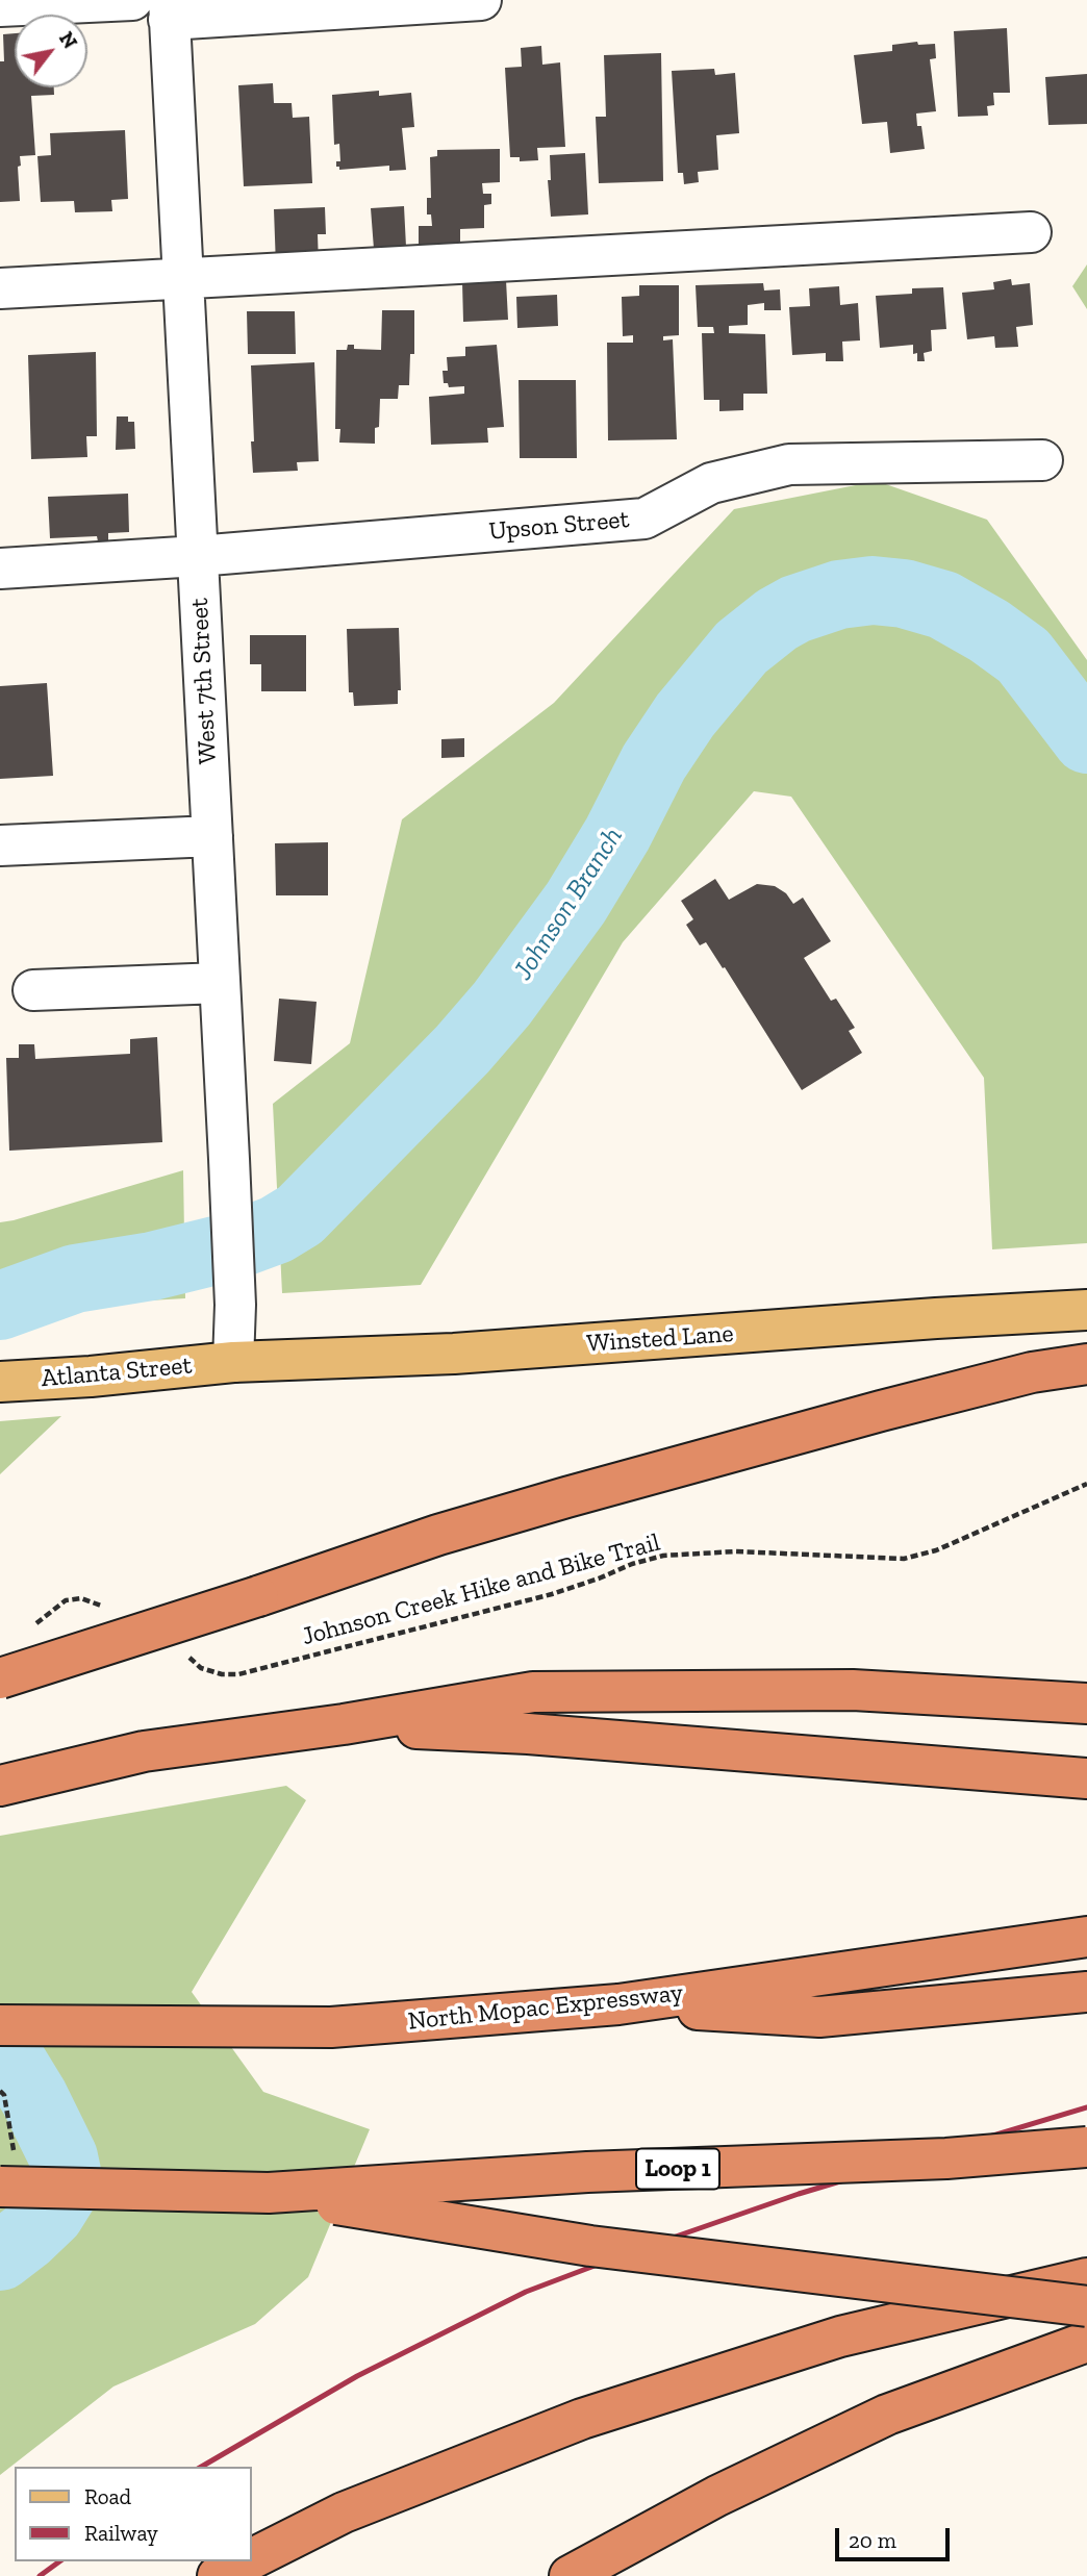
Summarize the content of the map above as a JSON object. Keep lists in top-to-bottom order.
{
  "streets": {
    "highway": ["North Mopac Expressway", "Loop 1"],
    "main road": ["Winsted Lane", "Atlanta Street"],
    "street": ["Upson Street", "West 7th Street"],
    "path": ["Johnson Creek Hike and Bike Trail"]
  },
  "crossings": [
    ["Upson Street", "West 7th Street"],
    ["West 7th Street", "Winsted Lane"],
    ["West 7th Street", "Atlanta Street"],
    ["Winsted Lane", "Atlanta Street"]
  ],
  "water": ["Johnson Branch"],
  "legend": ["Road", "Railway"],
  "scale_bar": "20 m",
  "north": "top right"
}
